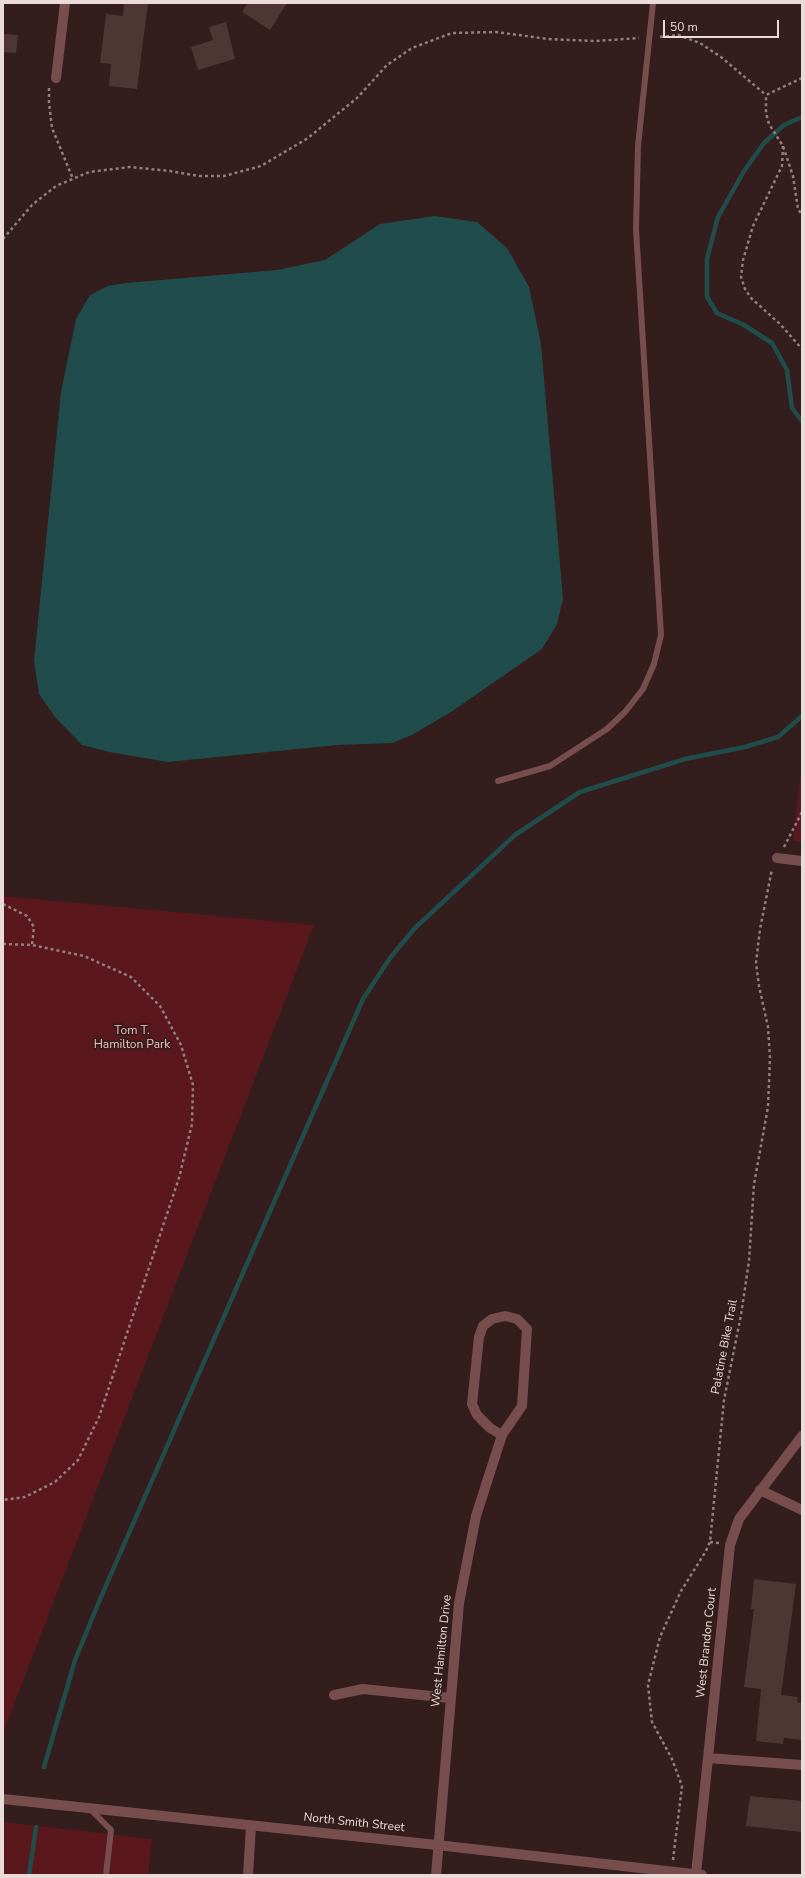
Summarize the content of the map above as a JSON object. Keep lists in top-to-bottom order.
{
  "streets": {
    "street": ["West Brandon Court", "West Hamilton Drive", "North Smith Street"],
    "path": ["Palatine Bike Trail"]
  },
  "crossings": [
    ["Palatine Bike Trail", "North Smith Street"],
    ["West Brandon Court", "North Smith Street"],
    ["West Hamilton Drive", "North Smith Street"]
  ],
  "parks": ["Tom T. Hamilton Park"],
  "scale_bar": "50 m"
}
